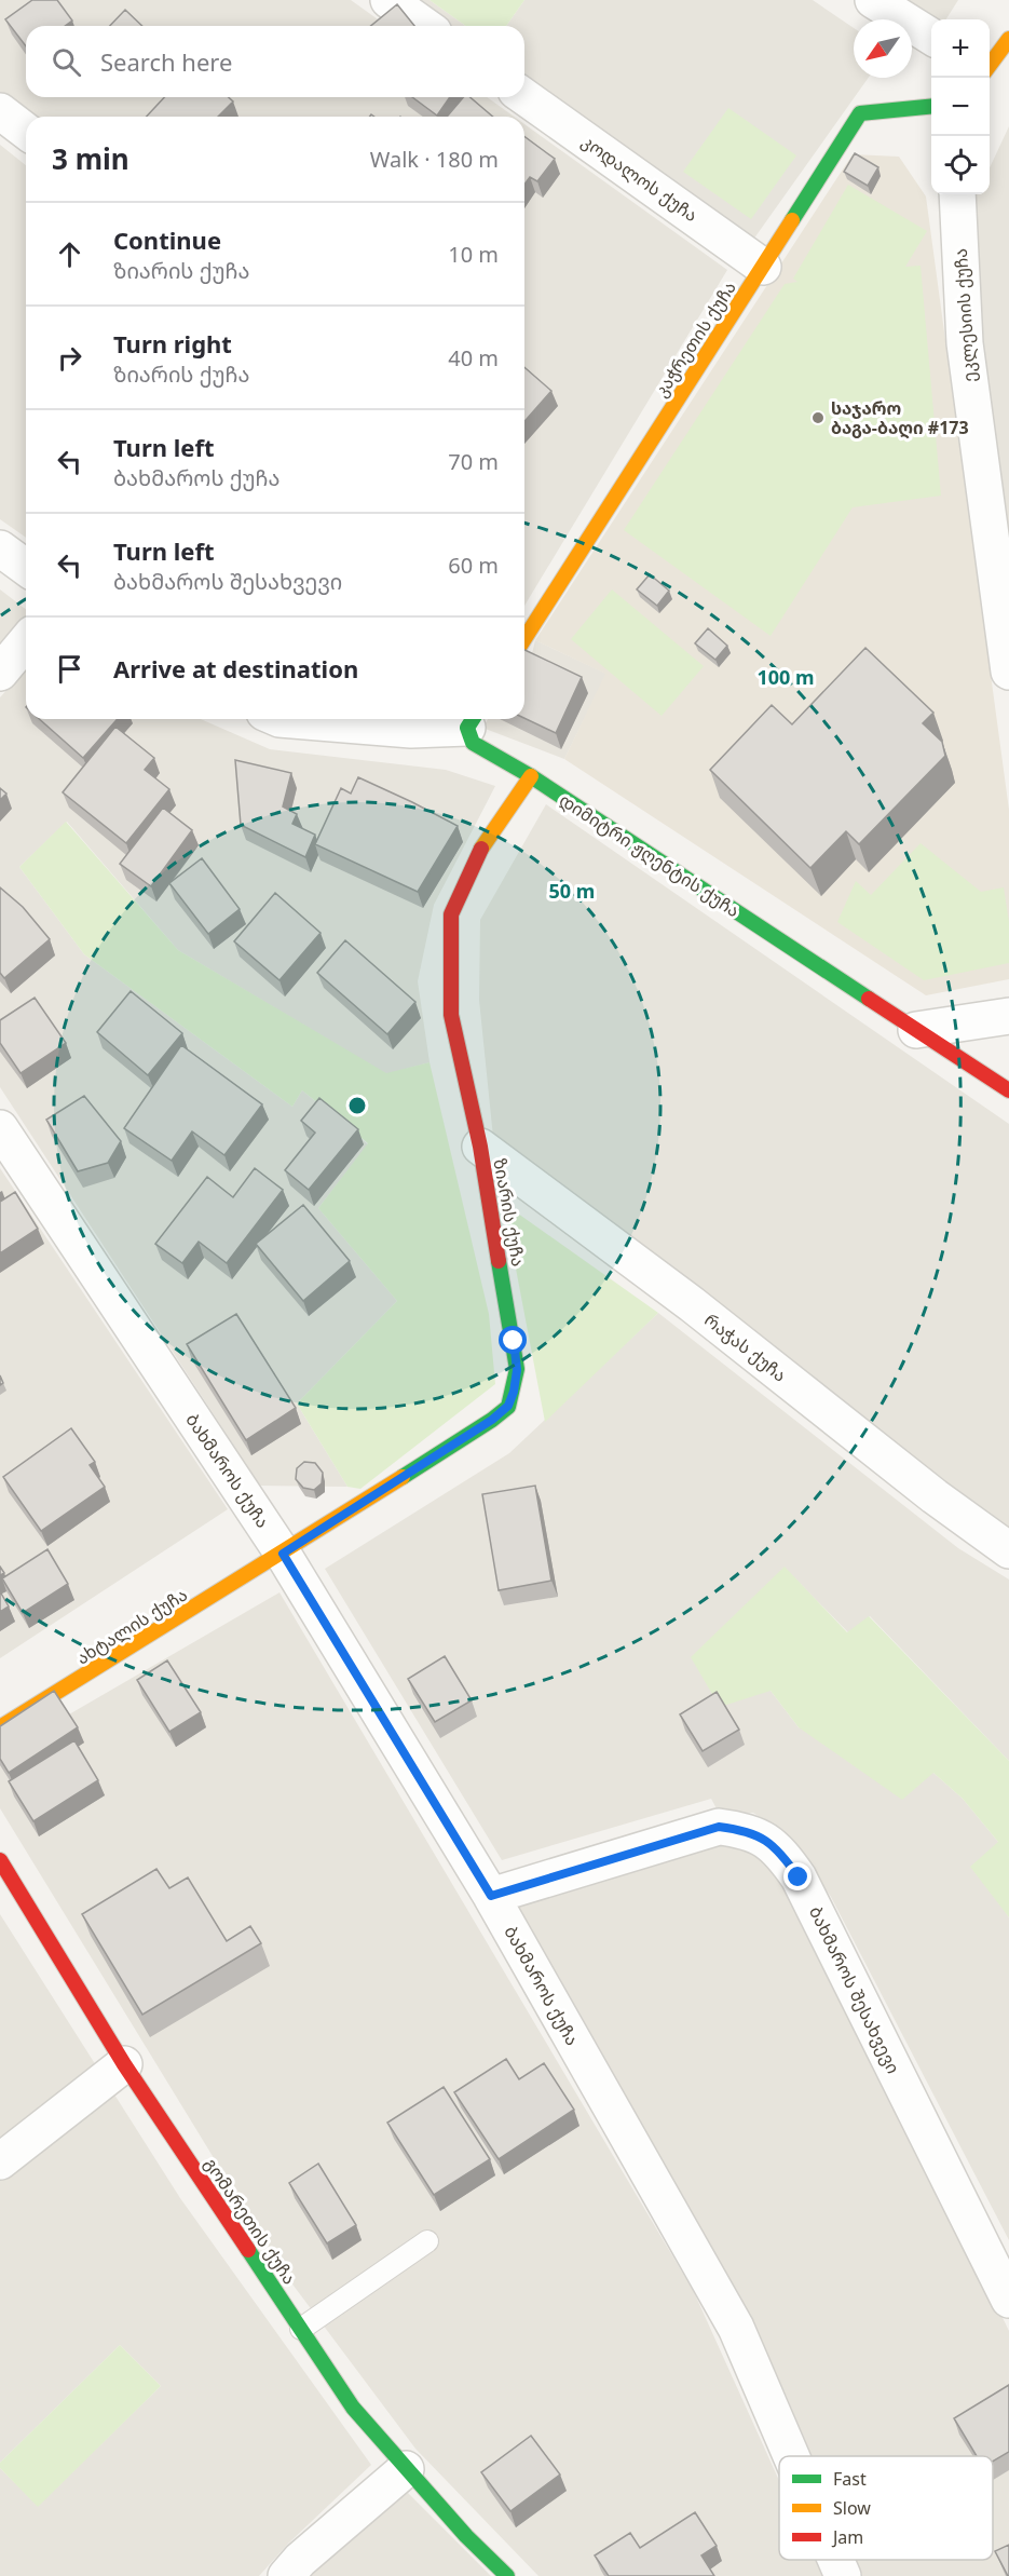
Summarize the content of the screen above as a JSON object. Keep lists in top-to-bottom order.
{
  "streets": {
    "street": [
      "კოდალოს ქუჩა",
      "ეკლესიის ქუჩა",
      "კაჭრეთის ქუჩა",
      "დიმიტრი ჟღენტის ქუჩა",
      "ზიარის ქუჩა",
      "რაჭას ქუჩა",
      "ბახმაროს ქუჩა",
      "ახტალის ქუჩა",
      "ბახმაროს შესახვევი",
      "გომარეთის ქუჩა"
    ]
  },
  "crossings": [
    ["კოდალოს ქუჩა", "კაჭრეთის ქუჩა"],
    ["დიმიტრი ჟღენტის ქუჩა", "ზიარის ქუჩა"],
    ["ზიარის ქუჩა", "რაჭას ქუჩა"],
    ["ზიარის ქუჩა", "ბახმაროს ქუჩა"],
    ["ზიარის ქუჩა", "ახტალის ქუჩა"],
    ["ბახმაროს ქუჩა", "ახტალის ქუჩა"],
    ["ბახმაროს ქუჩა", "ბახმაროს შესახვევი"]
  ],
  "places": ["საჯარო ბაგა-ბაღი #173"],
  "legend": ["Fast", "Slow", "Jam"],
  "north": "bottom left",
  "page": {
    "map_buttons": ["+", "−"],
    "search": "Search here",
    "heading": ["3 min", "Walk · 180 m"],
    "list": [
      ["Continue", "ზიარის ქუჩა", "10 m"],
      ["Turn right", "ზიარის ქუჩა", "40 m"],
      ["Turn left", "ბახმაროს ქუჩა", "70 m"],
      ["Turn left", "ბახმაროს შესახვევი", "60 m"],
      "Arrive at destination"
    ]
  },
  "rings": ["100 m", "50 m"]
}
